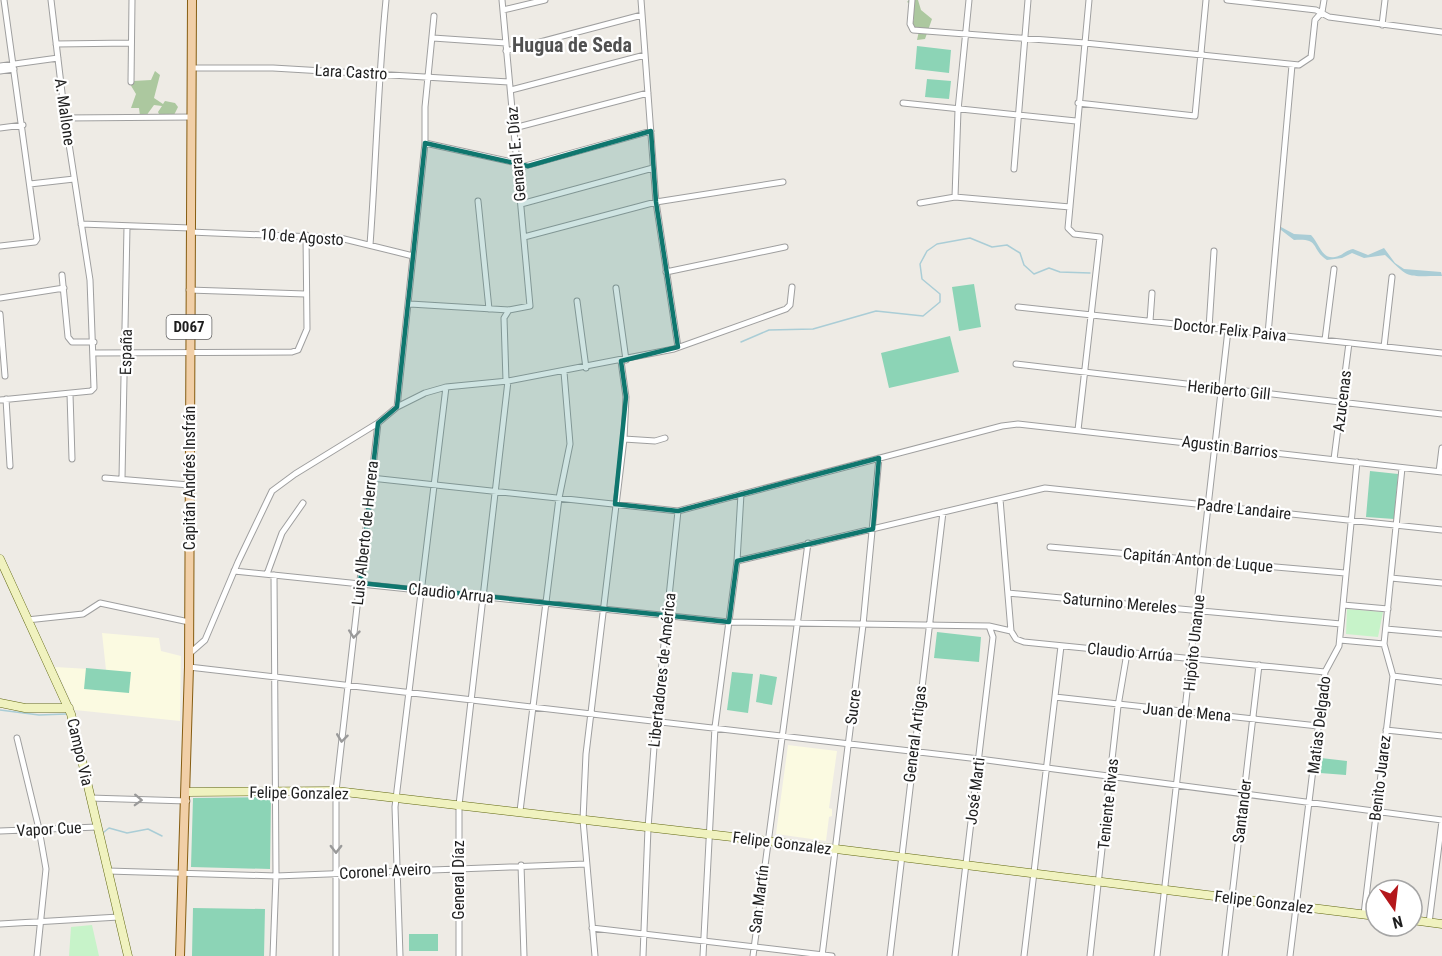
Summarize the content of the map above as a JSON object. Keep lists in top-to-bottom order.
{
  "streets": {
    "main road": ["D067", "Capitán Andrés Insfrán"],
    "street": [
      "Lara Castro",
      "A. Mallone",
      "Genaral E. Díaz",
      "10 de Agosto",
      "Doctor Felix Paiva",
      "España",
      "Heriberto Gill",
      "Azucenas",
      "Agustin Barrios",
      "Padre Landaire",
      "Luis Alberto de Herrera",
      "Capitán Anton de Luque",
      "Claudio Arrua",
      "Saturnino Mereles",
      "Hipóito Unanue",
      "Claudio Arrúa",
      "Libertadores de América",
      "Sucre",
      "Juan de Mena",
      "Matias Delgado",
      "General Artigas",
      "Campo Via",
      "Benito Juarez",
      "José Marti",
      "Felipe Gonzalez",
      "Teniente Rivas",
      "Santander",
      "Vapor Cue",
      "Coronel Aveiro",
      "General Díaz",
      "San Martín"
    ]
  },
  "crossings": [
    ["Lara Castro", "Genaral E. Díaz"],
    ["Lara Castro", "Capitán Andrés Insfrán"],
    ["A. Mallone", "10 de Agosto"],
    ["Genaral E. Díaz", "General Díaz"],
    ["10 de Agosto", "España"],
    ["10 de Agosto", "Capitán Andrés Insfrán"],
    ["Doctor Felix Paiva", "Azucenas"],
    ["Doctor Felix Paiva", "Hipóito Unanue"],
    ["Heriberto Gill", "Azucenas"],
    ["Heriberto Gill", "Hipóito Unanue"],
    ["Azucenas", "Agustin Barrios"],
    ["Agustin Barrios", "Hipóito Unanue"],
    ["Agustin Barrios", "Libertadores de América"],
    ["Agustin Barrios", "Sucre"],
    ["Agustin Barrios", "Matias Delgado"],
    ["Capitán Andrés Insfrán", "Felipe Gonzalez"],
    ["Capitán Andrés Insfrán", "Coronel Aveiro"],
    ["Padre Landaire", "Hipóito Unanue"],
    ["Padre Landaire", "Sucre"],
    ["Padre Landaire", "Matias Delgado"],
    ["Padre Landaire", "General Artigas"],
    ["Padre Landaire", "San Martín"],
    ["Luis Alberto de Herrera", "Claudio Arrua"],
    ["Luis Alberto de Herrera", "Felipe Gonzalez"],
    ["Luis Alberto de Herrera", "Coronel Aveiro"],
    ["Capitán Anton de Luque", "Hipóito Unanue"],
    ["Capitán Anton de Luque", "Matias Delgado"],
    ["Claudio Arrua", "Claudio Arrúa"],
    ["Claudio Arrua", "Libertadores de América"],
    ["Claudio Arrua", "Sucre"],
    ["Claudio Arrua", "General Díaz"],
    ["Claudio Arrua", "San Martín"],
    ["Saturnino Mereles", "Hipóito Unanue"],
    ["Saturnino Mereles", "Matias Delgado"],
    ["Hipóito Unanue", "Claudio Arrúa"],
    ["Hipóito Unanue", "Juan de Mena"],
    ["Hipóito Unanue", "Felipe Gonzalez"],
    ["Claudio Arrúa", "Sucre"],
    ["Claudio Arrúa", "Matias Delgado"],
    ["Claudio Arrúa", "General Artigas"],
    ["Claudio Arrúa", "José Marti"],
    ["Claudio Arrúa", "Teniente Rivas"],
    ["Claudio Arrúa", "Santander"],
    ["Libertadores de América", "Felipe Gonzalez"],
    ["Sucre", "Felipe Gonzalez"],
    ["Juan de Mena", "Matias Delgado"],
    ["Juan de Mena", "Teniente Rivas"],
    ["Juan de Mena", "Santander"],
    ["Matias Delgado", "Felipe Gonzalez"],
    ["General Artigas", "Felipe Gonzalez"],
    ["Campo Via", "Vapor Cue"],
    ["Campo Via", "Coronel Aveiro"],
    ["José Marti", "Felipe Gonzalez"],
    ["Felipe Gonzalez", "Teniente Rivas"],
    ["Felipe Gonzalez", "Santander"],
    ["Felipe Gonzalez", "General Díaz"],
    ["Felipe Gonzalez", "San Martín"],
    ["Coronel Aveiro", "General Díaz"]
  ],
  "one_way": ["Luis Alberto de Herrera"],
  "districts": ["Hugua de Seda"],
  "north": "bottom"
}
